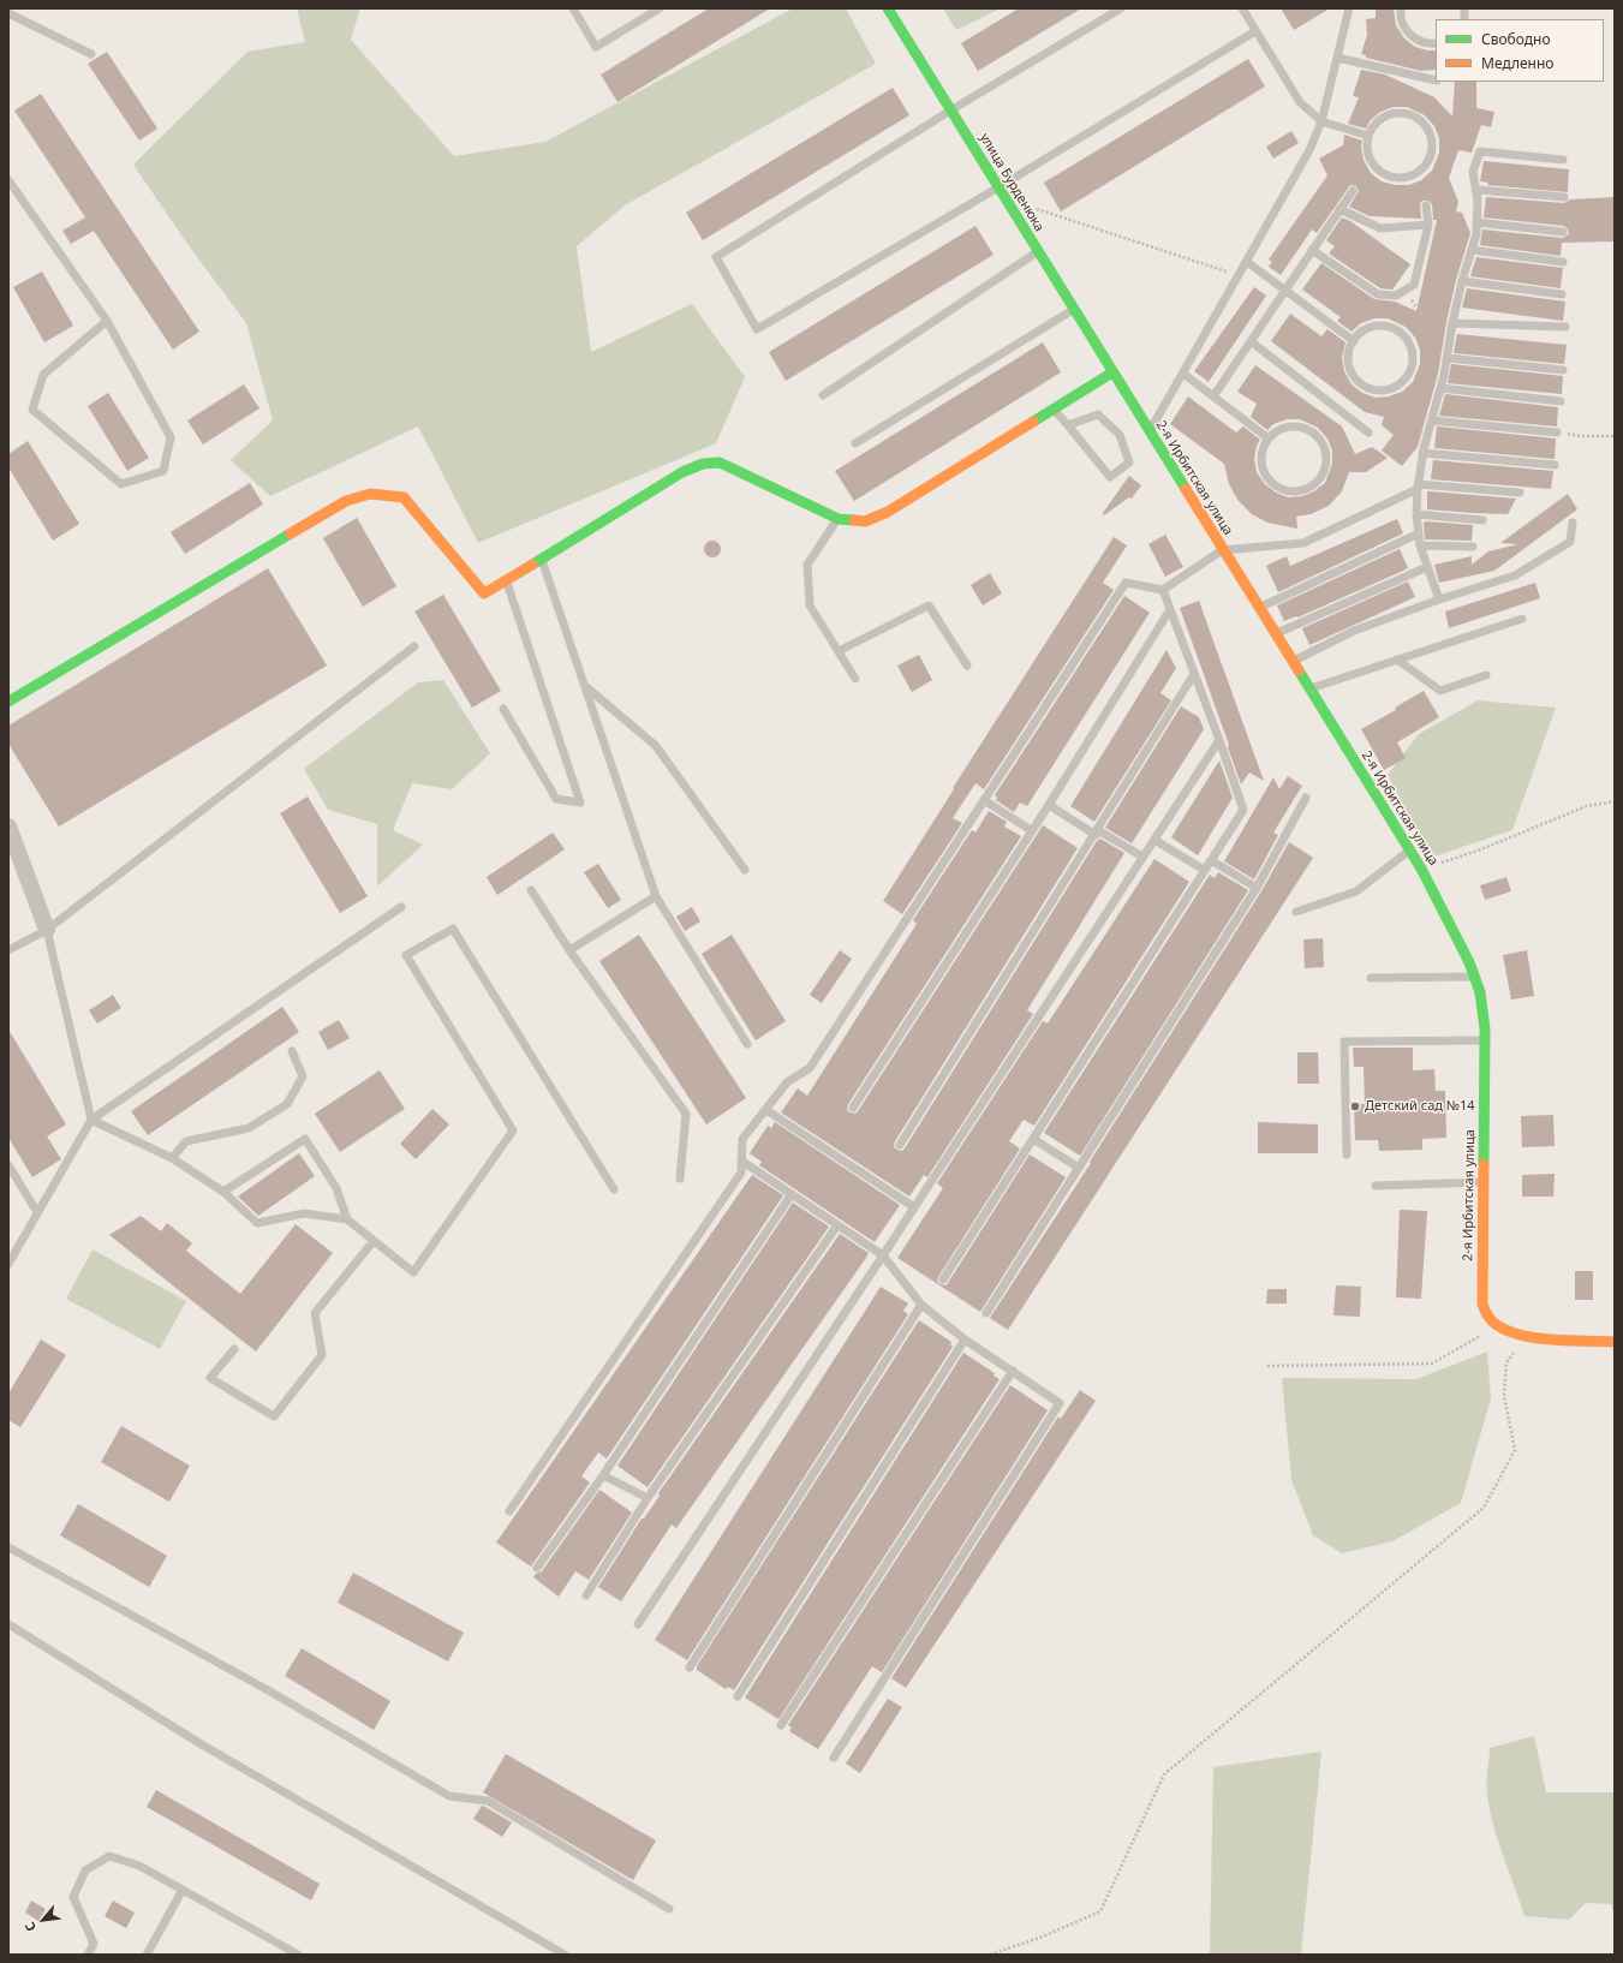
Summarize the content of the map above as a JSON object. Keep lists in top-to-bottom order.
{
  "streets": {
    "street": ["улица Бурденюка", "2-я Ирбитская улица"]
  },
  "crossings": [
    ["улица Бурденюка", "2-я Ирбитская улица"]
  ],
  "places": ["Детский сад №14"],
  "legend": ["Свободно", "Медленно"],
  "north": "bottom left"
}
